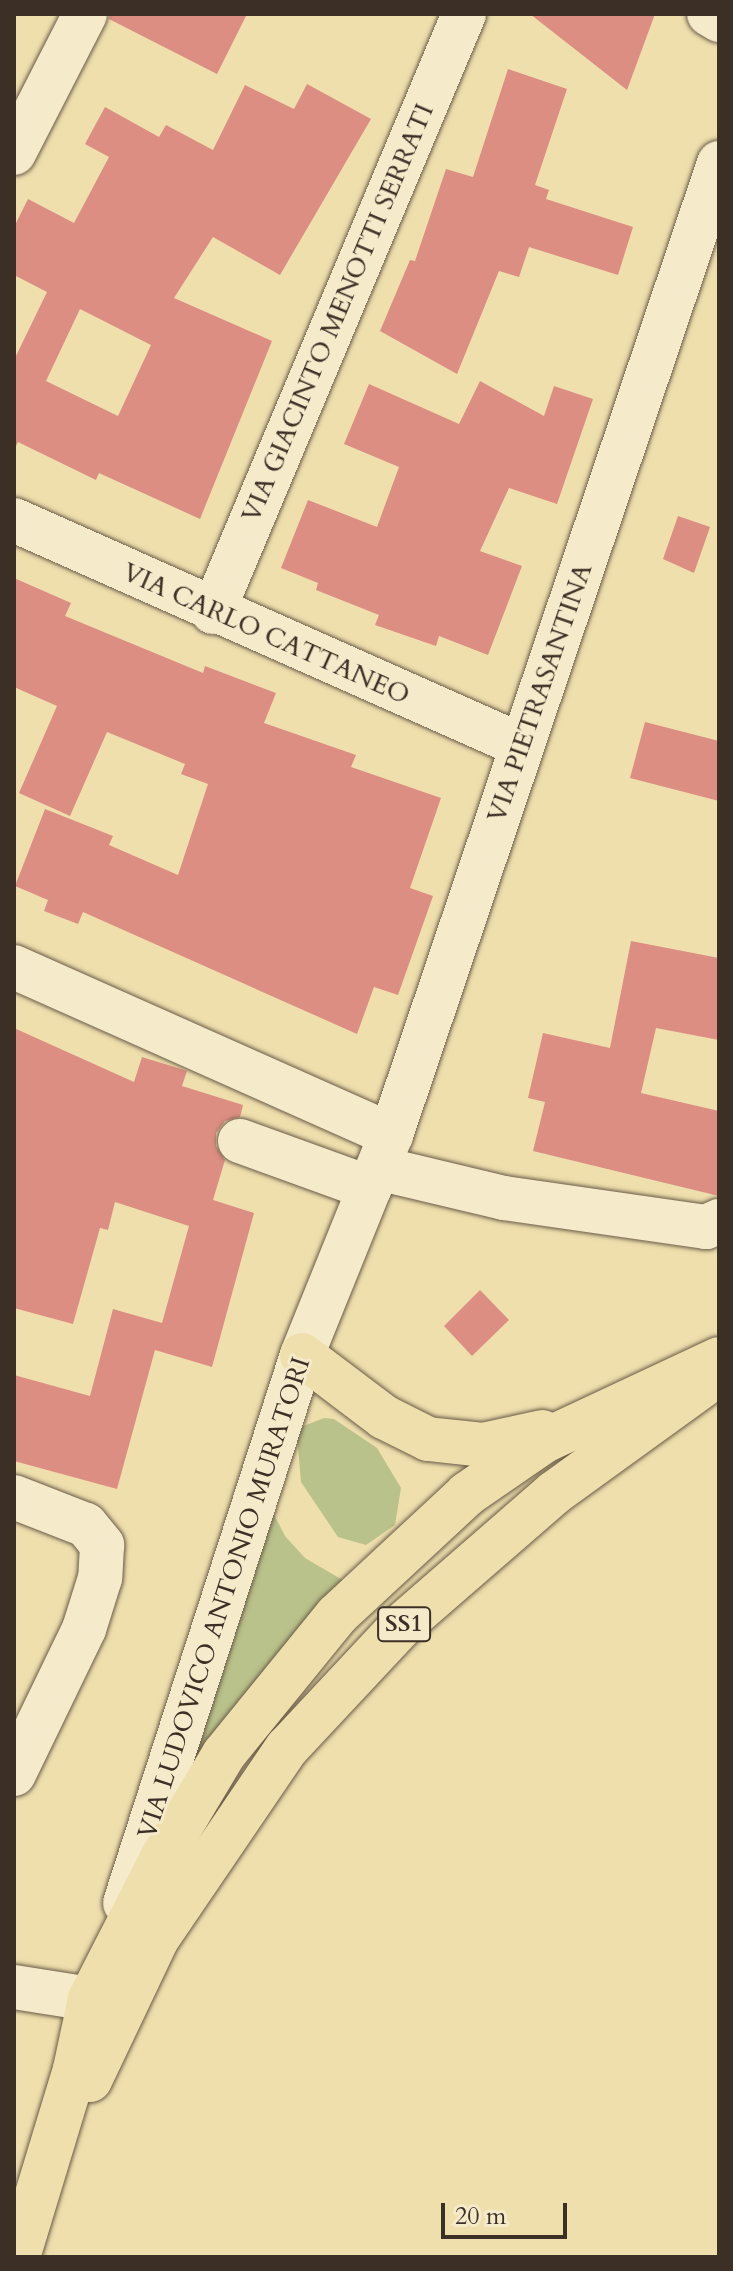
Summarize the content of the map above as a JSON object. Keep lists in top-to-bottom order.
{
  "streets": {
    "main road": ["SS1"],
    "street": [
      "VIA GIACINTO MENOTTI SERRATI",
      "VIA CARLO CATTANEO",
      "VIA PIETRASANTINA",
      "VIA LUDOVICO ANTONIO MURATORI"
    ]
  },
  "crossings": [
    ["VIA GIACINTO MENOTTI SERRATI", "VIA CARLO CATTANEO"],
    ["VIA CARLO CATTANEO", "VIA PIETRASANTINA"],
    ["VIA PIETRASANTINA", "VIA LUDOVICO ANTONIO MURATORI"],
    ["VIA LUDOVICO ANTONIO MURATORI", "SS1"]
  ],
  "scale_bar": "20 m"
}
